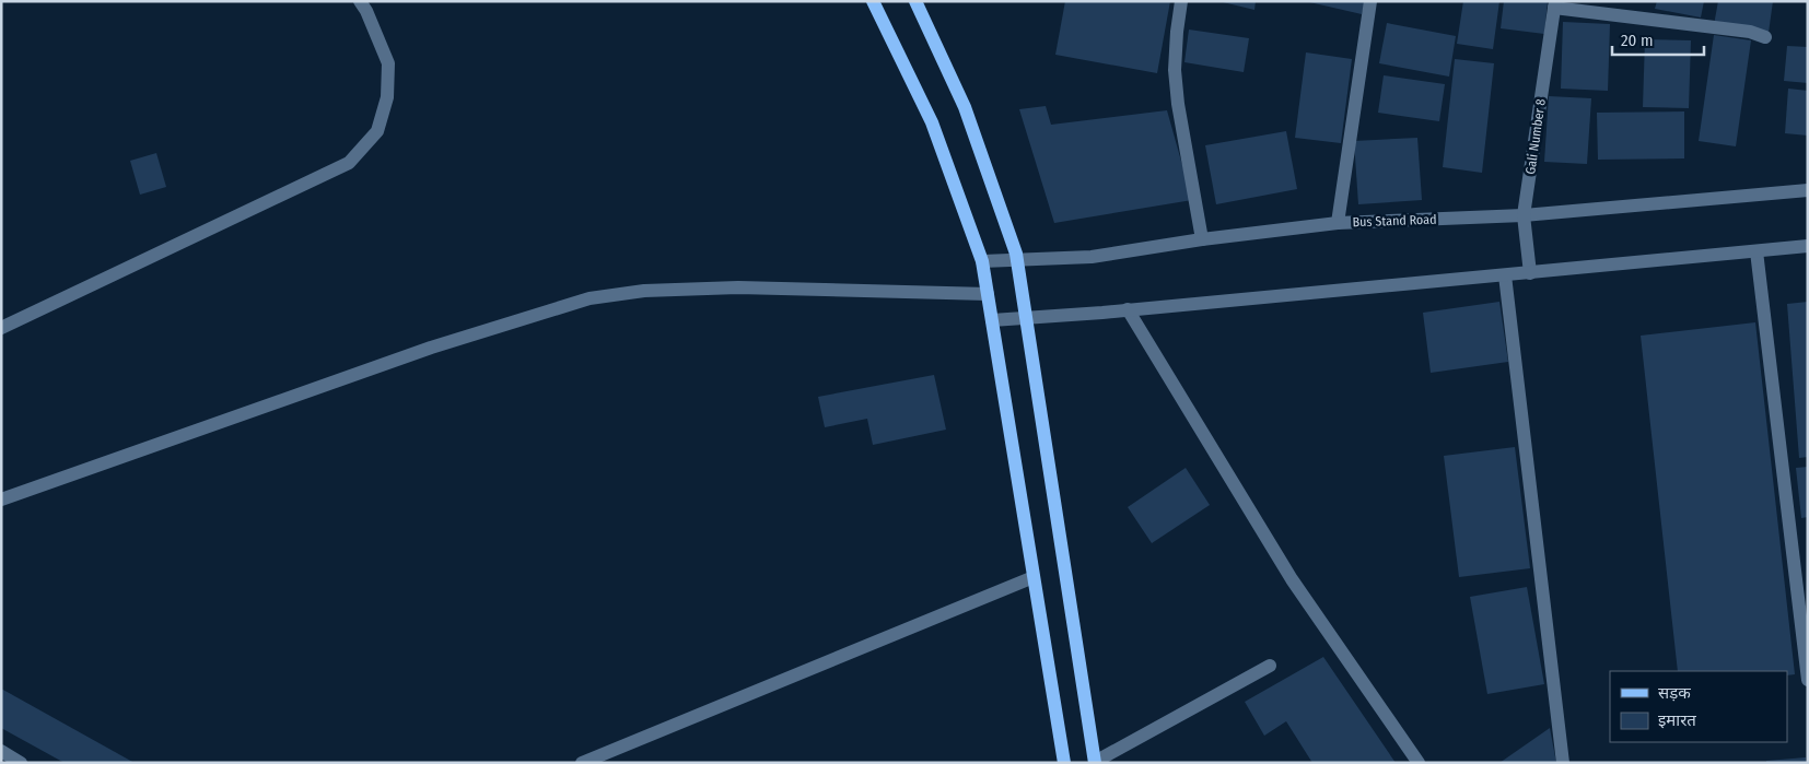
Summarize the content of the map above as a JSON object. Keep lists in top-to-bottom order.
{
  "streets": {
    "street": ["Gali Number 8", "Bus Stand Road"]
  },
  "crossings": [
    ["Gali Number 8", "Bus Stand Road"]
  ],
  "legend": ["सड़क", "इमारत"],
  "scale_bar": "20 m"
}
